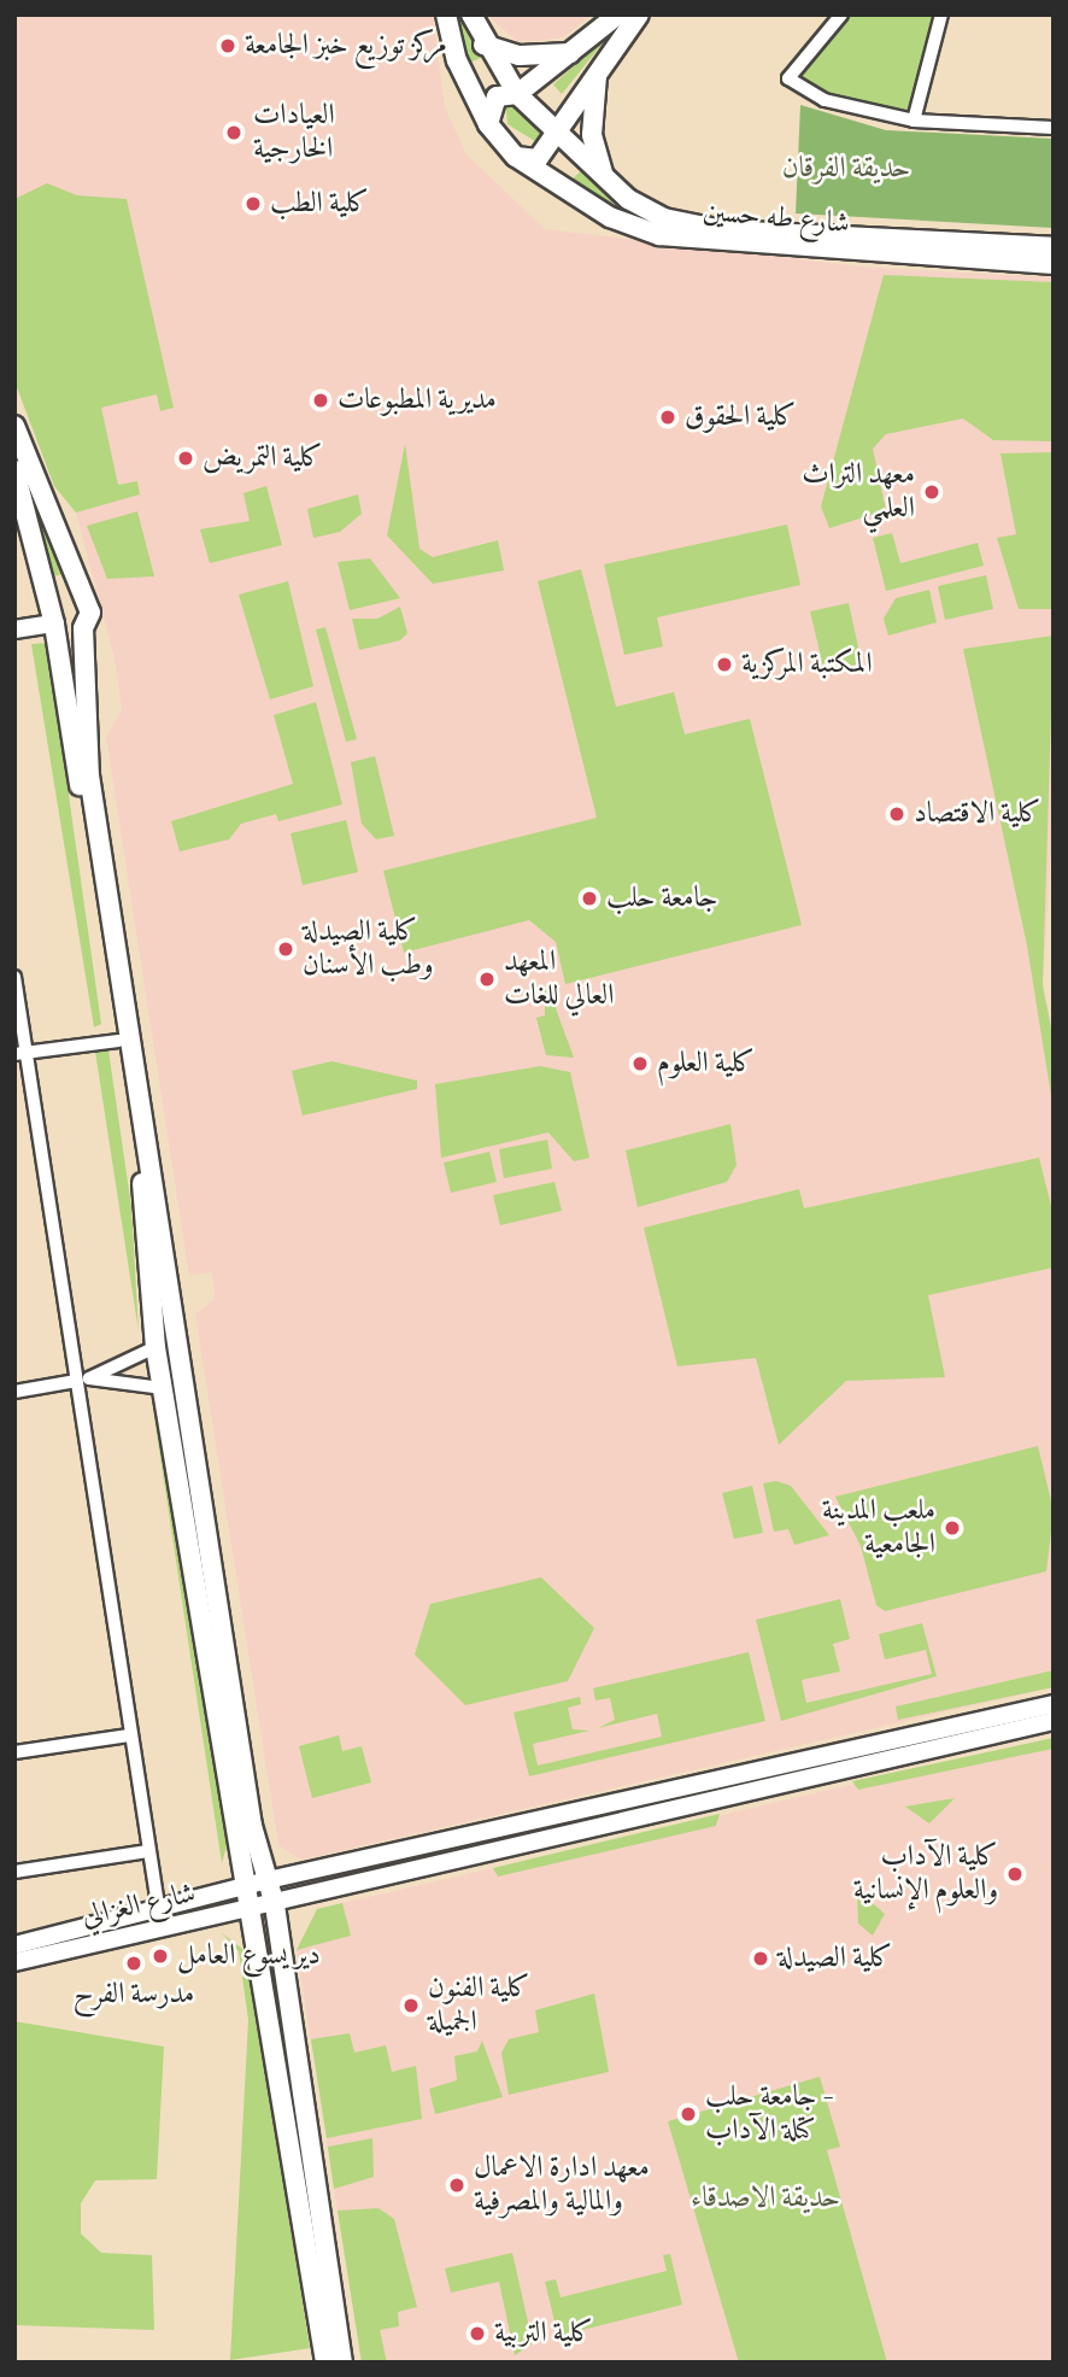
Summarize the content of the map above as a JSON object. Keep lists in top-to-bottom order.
{
  "streets": {
    "main road": ["شارع طه حسين", "شارع الغزالي"]
  },
  "parks": ["حديقة الفرقان", "حديقة الاصدقاء"],
  "places": [
    "مركز توزيع خبز الجامعة",
    "العيادات الخارجية",
    "كلية الطب",
    "مديرية المطبوعات",
    "كلية الحقوق",
    "كلية التمريض",
    "معهد التراث العلمي",
    "المكتبة المركزية",
    "كلية الاقتصاد",
    "جامعة حلب",
    "كلية الصيدلة وطب الأسنان",
    "المعهد العالي للغات",
    "كلية العلوم",
    "ملعب المدينة الجامعية",
    "كلية الآداب والعلوم الإنسانية",
    "دير يسوع العامل",
    "كلية الصيدلة",
    "مدرسة الفرح",
    "كلية الفنون الجميلة",
    "جامعة حلب - كتلة الآداب",
    "معهد ادارة الاعمال والمالية والمصرفية",
    "كلية التربية"
  ]
}
